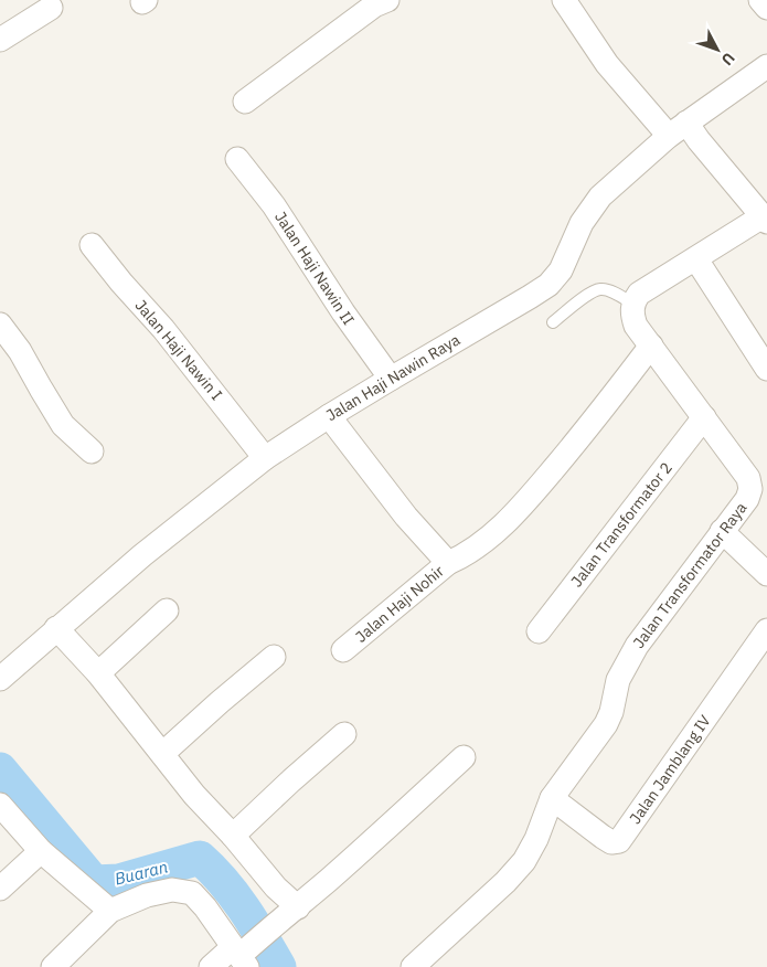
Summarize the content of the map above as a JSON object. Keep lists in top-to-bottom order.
{
  "streets": {
    "street": [
      "Jalan Haji Nawin II",
      "Jalan Haji Nawin I",
      "Jalan Haji Nawin Raya",
      "Jalan Transformator 2",
      "Jalan Transformator Raya",
      "Jalan Haji Nohir",
      "Jalan Jamblang IV"
    ]
  },
  "crossings": [
    ["Jalan Haji Nawin II", "Jalan Haji Nawin Raya"],
    ["Jalan Haji Nawin I", "Jalan Haji Nawin Raya"],
    ["Jalan Transformator 2", "Jalan Transformator Raya"],
    ["Jalan Transformator Raya", "Jalan Haji Nohir"],
    ["Jalan Transformator Raya", "Jalan Jamblang IV"]
  ],
  "water": ["Buaran"],
  "north": "bottom right"
}
